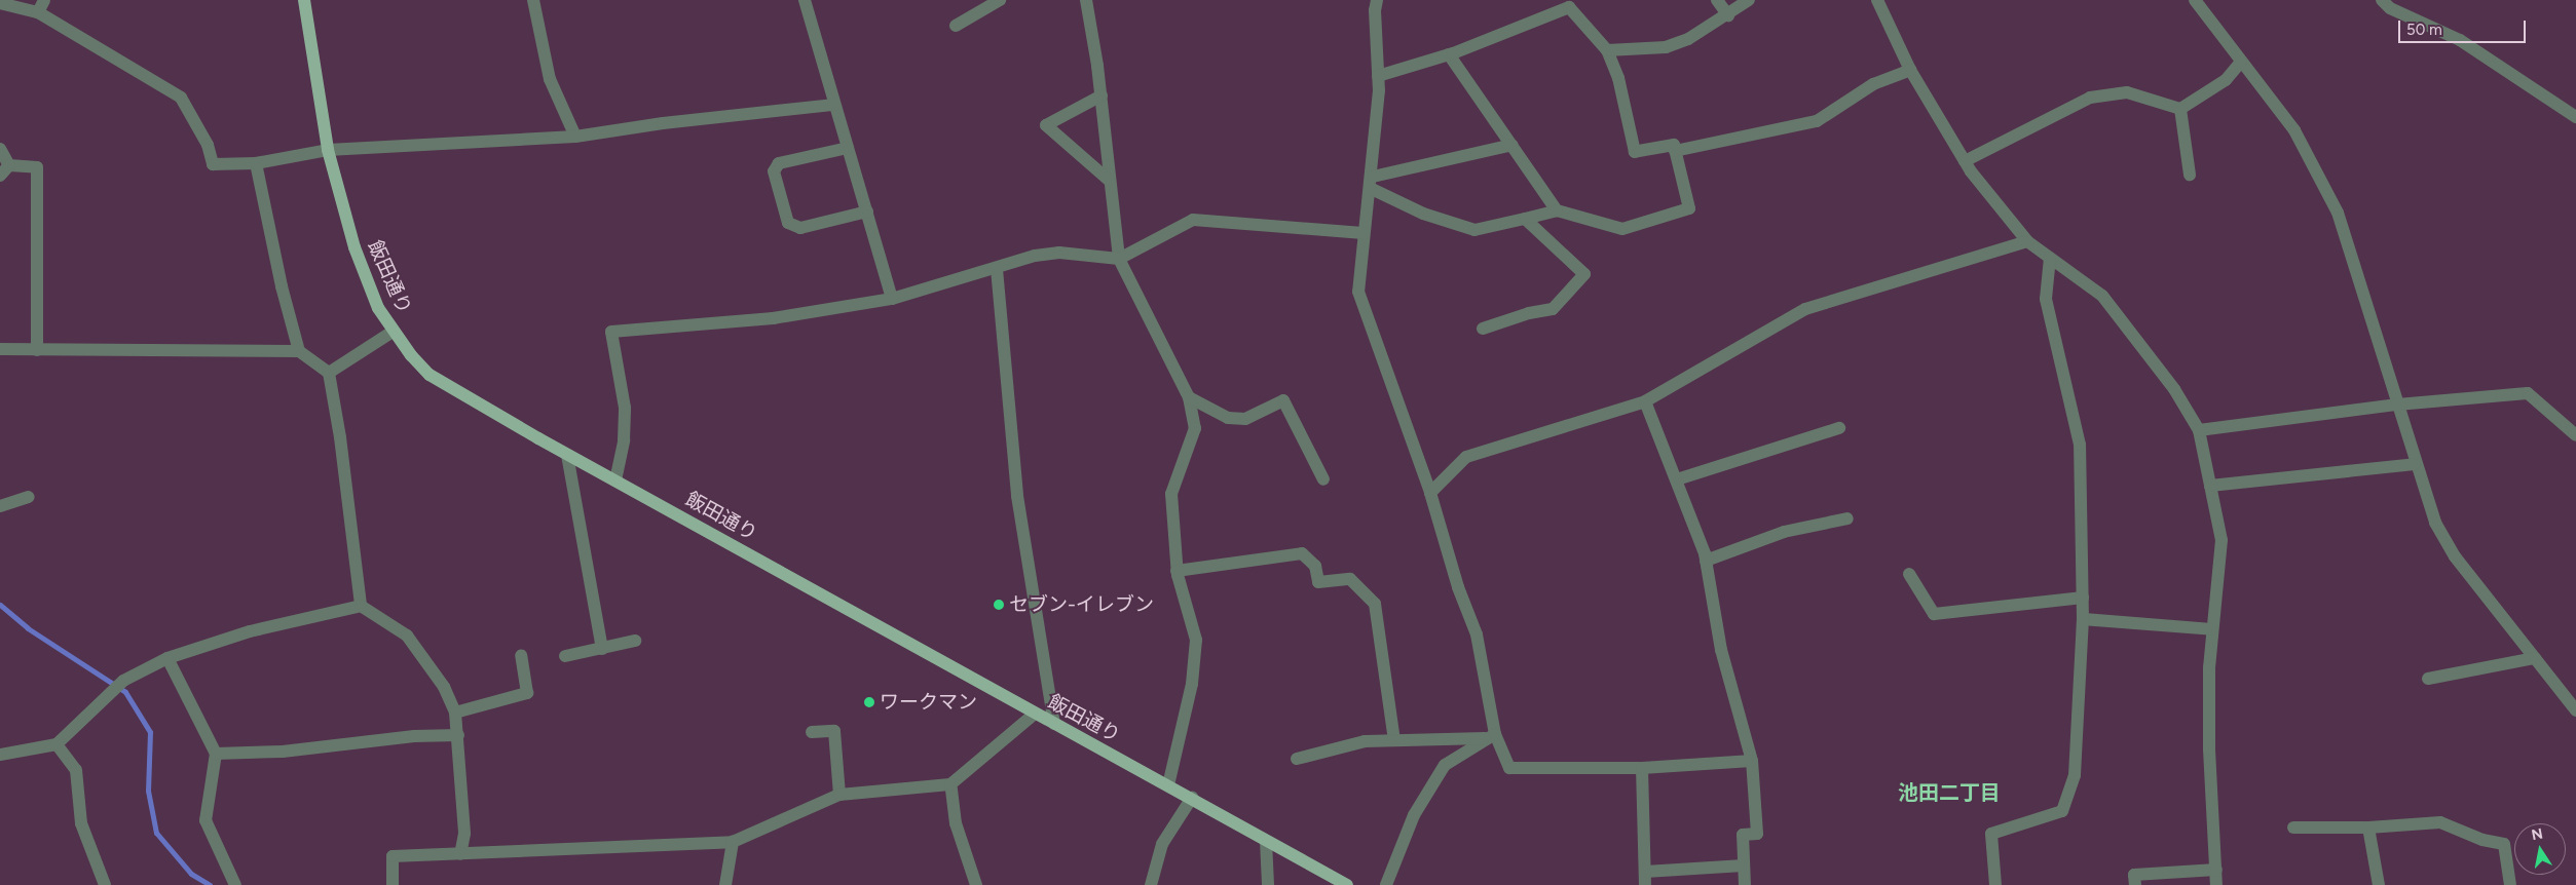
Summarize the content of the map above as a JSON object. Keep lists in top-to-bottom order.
{
  "streets": {
    "main road": ["飯田通り"]
  },
  "districts": ["池田二丁目"],
  "places": ["セブン-イレブン", "ワークマン"],
  "scale_bar": "50 m",
  "north": "top"
}
